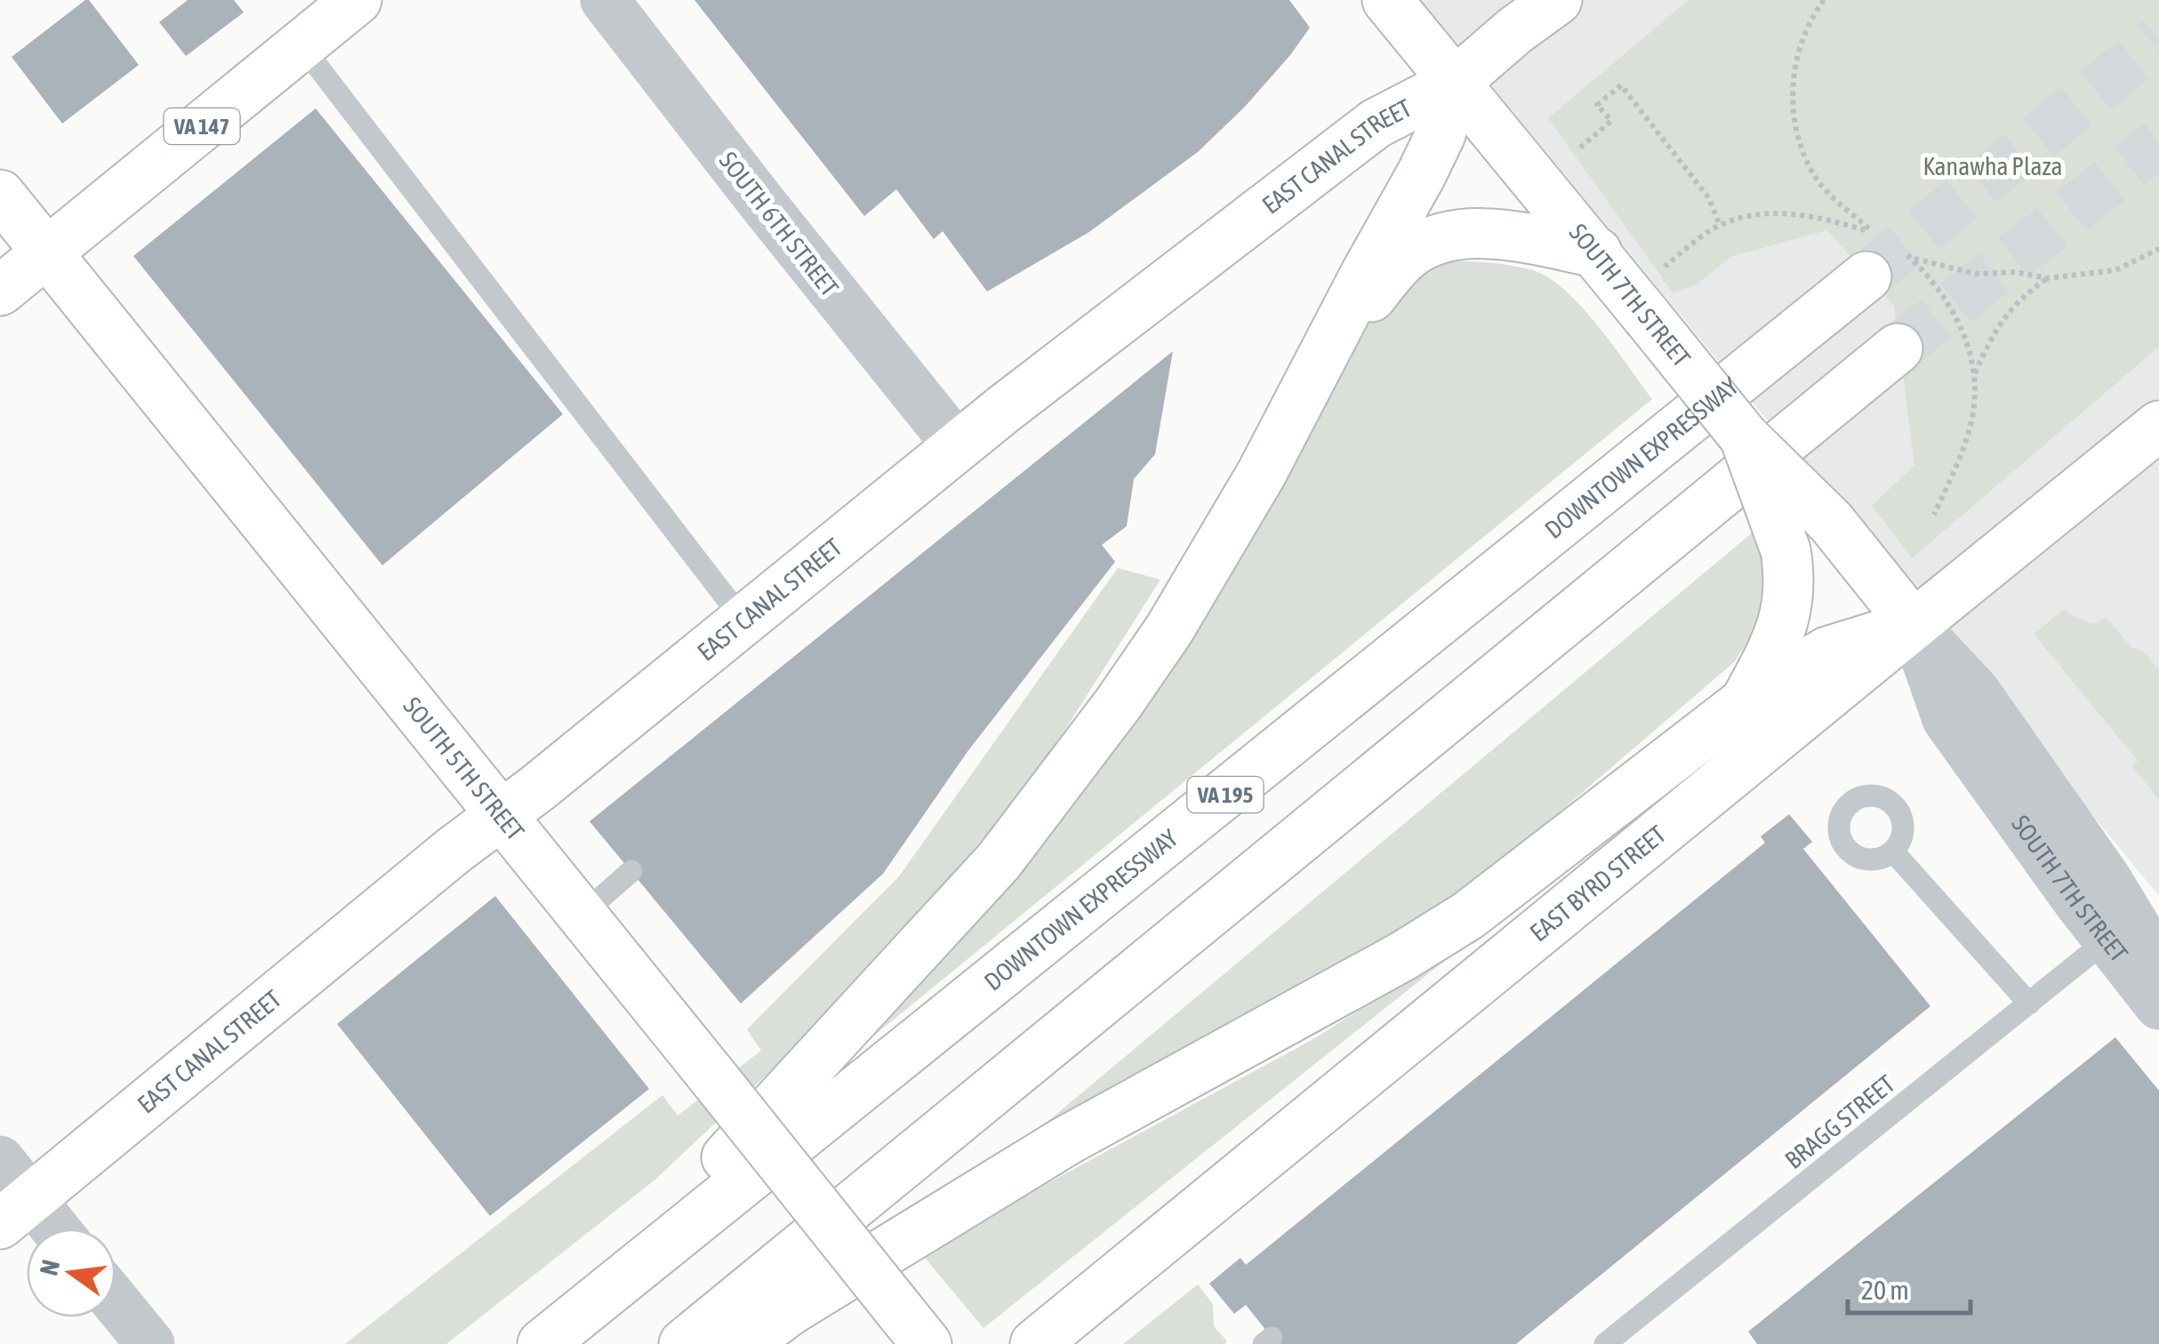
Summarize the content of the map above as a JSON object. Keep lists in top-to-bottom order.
{
  "streets": {
    "main road": [
      "VA 147",
      "EAST CANAL STREET",
      "SOUTH 7TH STREET",
      "DOWNTOWN EXPRESSWAY",
      "SOUTH 5TH STREET",
      "VA 195",
      "EAST BYRD STREET"
    ],
    "street": ["SOUTH 6TH STREET"],
    "lane": ["BRAGG STREET"]
  },
  "crossings": [
    ["VA 147", "SOUTH 5TH STREET"],
    ["EAST CANAL STREET", "SOUTH 6TH STREET"],
    ["EAST CANAL STREET", "SOUTH 7TH STREET"],
    ["EAST CANAL STREET", "SOUTH 5TH STREET"],
    ["SOUTH 7TH STREET", "EAST BYRD STREET"],
    ["SOUTH 7TH STREET", "BRAGG STREET"]
  ],
  "parks": ["Kanawha Plaza"],
  "scale_bar": "20 m",
  "north": "left"
}
